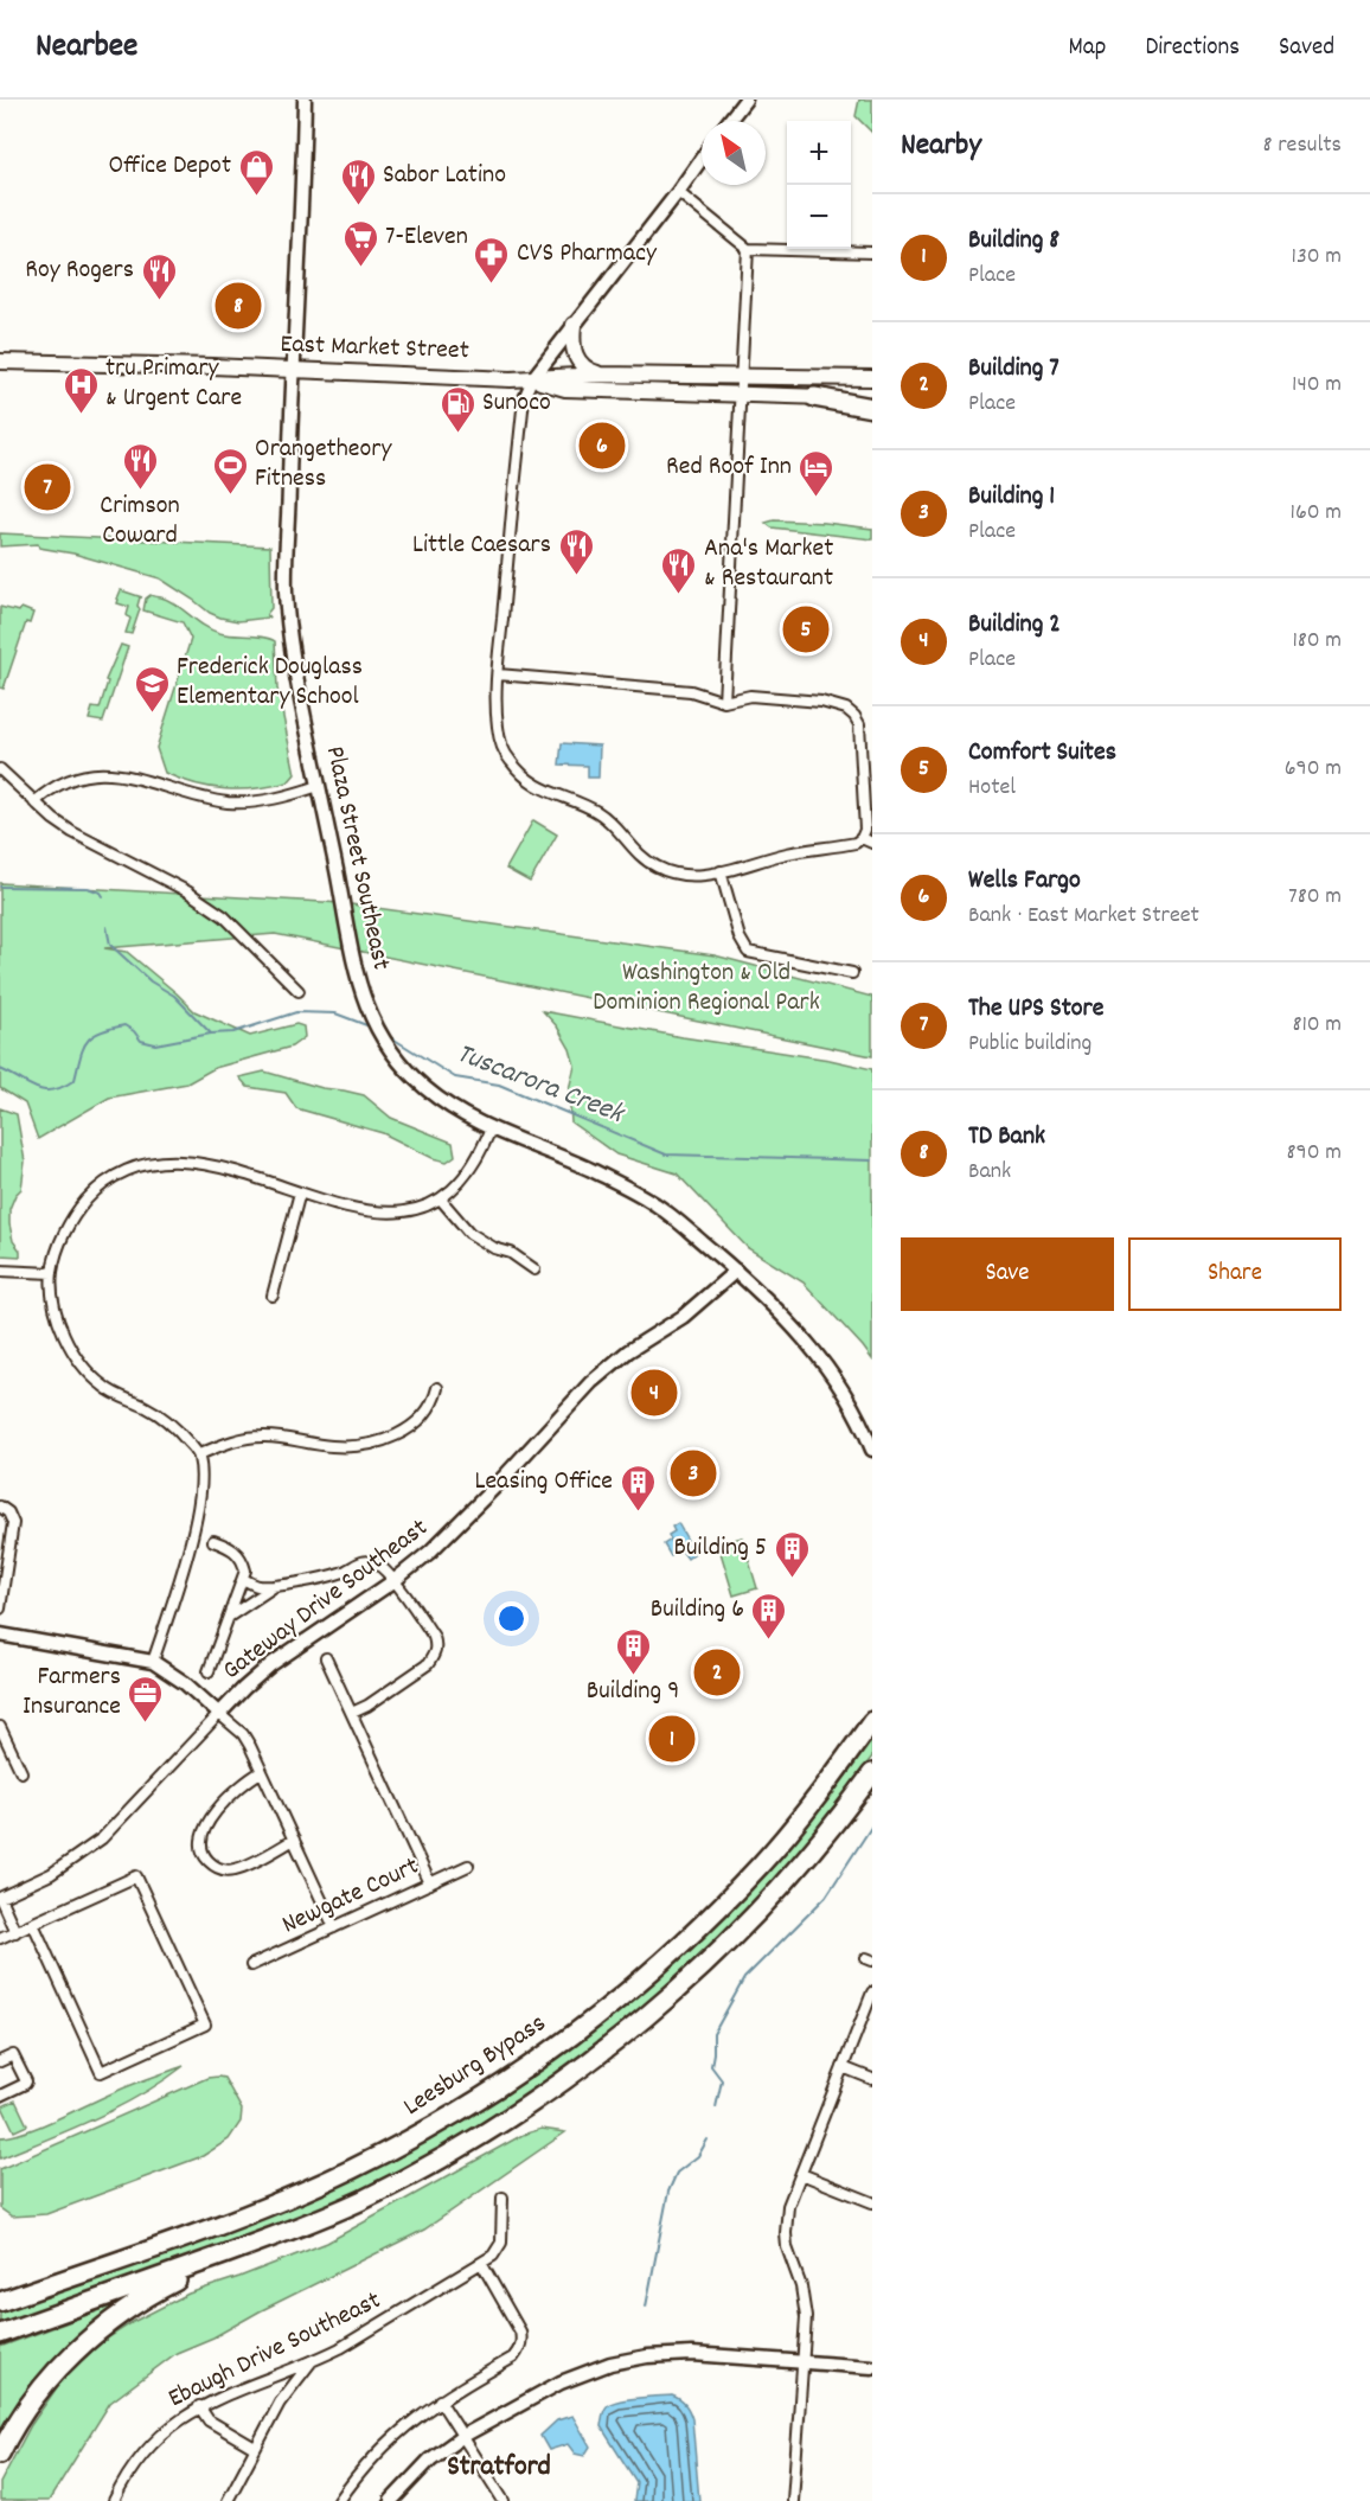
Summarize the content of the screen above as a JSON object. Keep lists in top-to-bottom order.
{
  "streets": {
    "highway": ["Leesburg Bypass"],
    "main road": ["East Market Street"],
    "street": [
      "Plaza Street Southeast",
      "Gateway Drive Southeast",
      "Newgate Court",
      "Ebaugh Drive Southeast"
    ]
  },
  "crossings": [
    ["East Market Street", "Plaza Street Southeast"],
    ["Plaza Street Southeast", "Gateway Drive Southeast"]
  ],
  "districts": ["Stratford"],
  "water": ["Tuscarora Creek"],
  "parks": ["Washington & Old Dominion Regional Park"],
  "places": {
    "shop": ["Office Depot"],
    "restaurant": [
      "Sabor Latino",
      "Roy Rogers",
      "Crimson Coward",
      "Little Caesars",
      "Ana's Market & Restaurant"
    ],
    "supermarket": ["7-Eleven"],
    "pharmacy": ["CVS Pharmacy"],
    "hospital": ["tru Primary & Urgent Care"],
    "fuel station": ["Sunoco"],
    "sports": ["Orangetheory Fitness"],
    "hotel": ["Red Roof Inn"],
    "school or university": ["Frederick Douglass Elementary School"],
    "building": [
      "Leasing Office",
      "Building 5",
      "Building 6",
      "Building 9"
    ],
    "office": ["Farmers Insurance"]
  },
  "north": "top left",
  "page": {
    "header": "Nearbee",
    "nav": ["Map", "Directions", "Saved"],
    "heading": ["Nearby", "8 results"],
    "map_buttons": ["+", "−"],
    "list": [
      {
        "mark": "1",
        "name": "Building 8",
        "note": "Place",
        "value": "130 m"
      },
      {
        "mark": "2",
        "name": "Building 7",
        "note": "Place",
        "value": "140 m"
      },
      {
        "mark": "3",
        "name": "Building 1",
        "note": "Place",
        "value": "160 m"
      },
      {
        "mark": "4",
        "name": "Building 2",
        "note": "Place",
        "value": "180 m"
      },
      {
        "mark": "5",
        "name": "Comfort Suites",
        "note": "Hotel",
        "value": "690 m"
      },
      {
        "mark": "6",
        "name": "Wells Fargo",
        "note": "Bank · East Market Street",
        "value": "780 m"
      },
      {
        "mark": "7",
        "name": "The UPS Store",
        "note": "Public building",
        "value": "810 m"
      },
      {
        "mark": "8",
        "name": "TD Bank",
        "note": "Bank",
        "value": "890 m"
      }
    ],
    "pins": [
      "8",
      "6",
      "7",
      "5",
      "4",
      "3",
      "2",
      "1"
    ],
    "buttons": ["Save", "Share"]
  }
}
